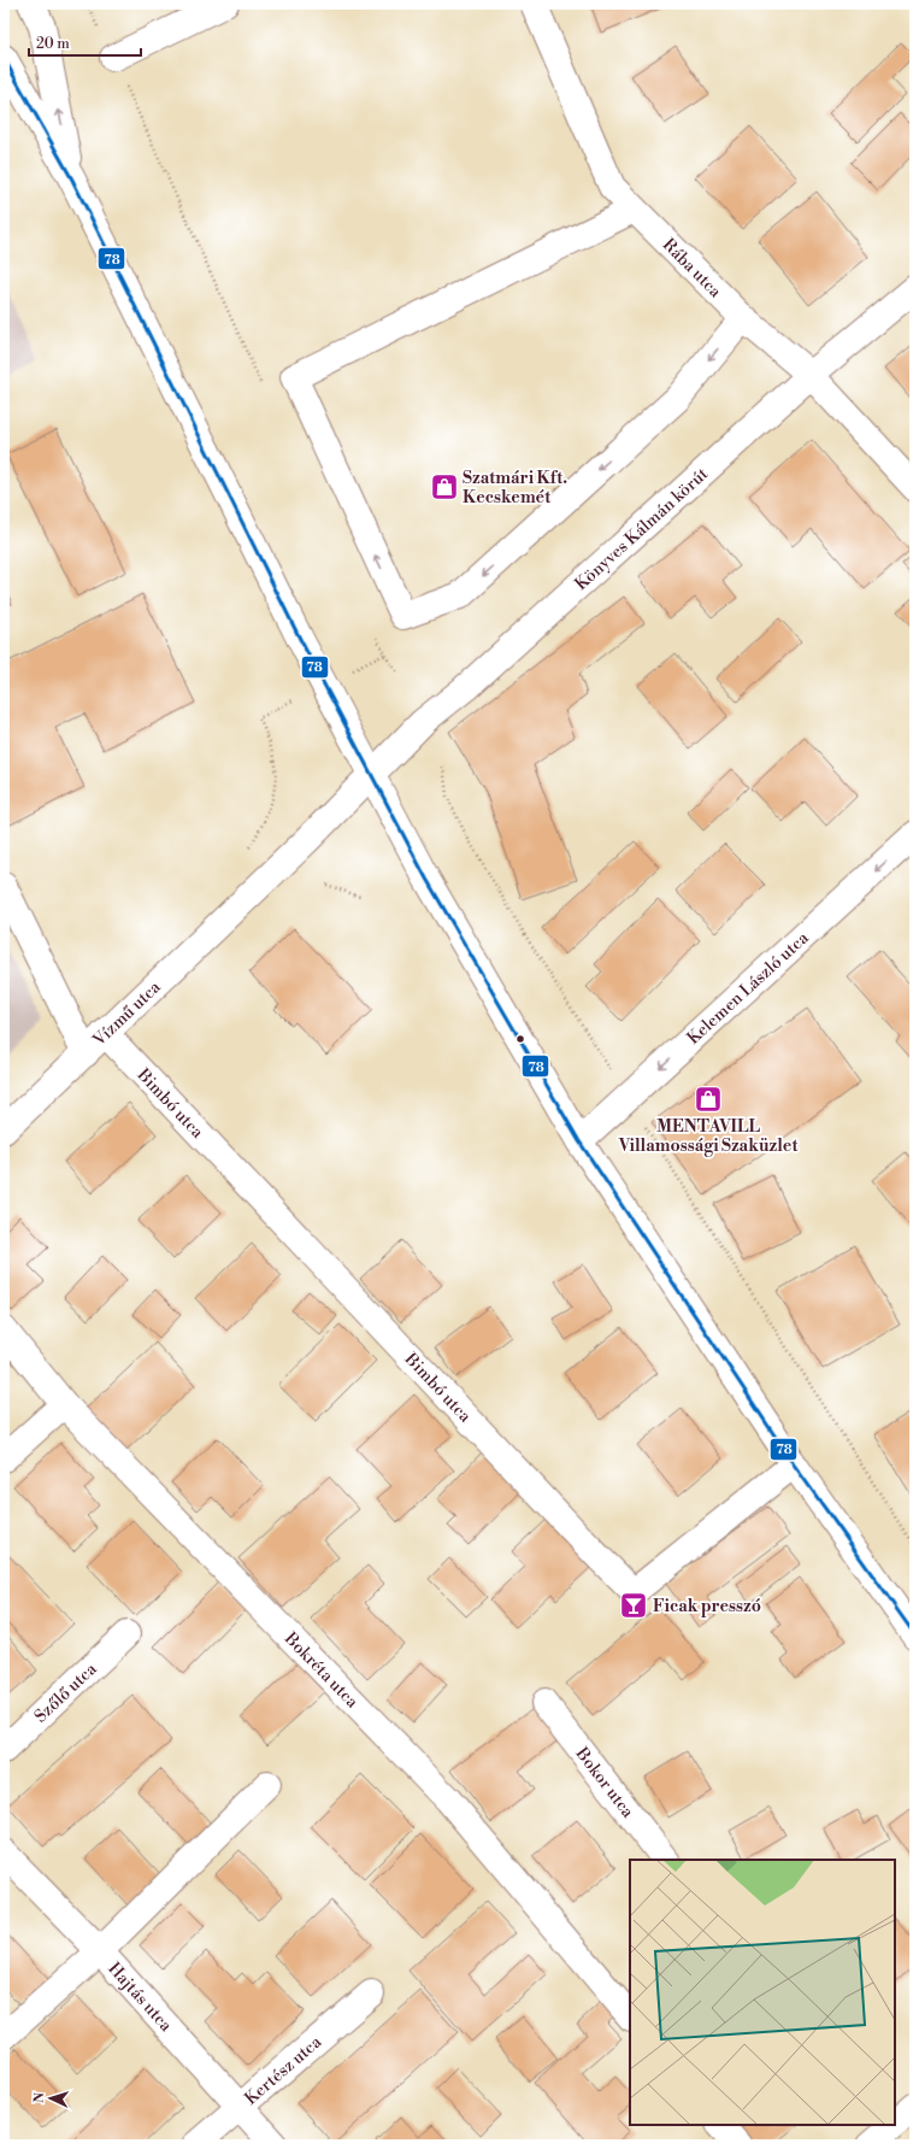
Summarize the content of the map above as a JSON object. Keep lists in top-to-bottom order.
{
  "streets": {
    "street": [
      "Rába utca",
      "Könyves Kálmán körút",
      "Kelemen László utca",
      "Vízmű utca",
      "Bimbó utca",
      "Bokréta utca",
      "Szőlő utca",
      "Bokor utca",
      "Hajtás utca",
      "Kertész utca"
    ]
  },
  "crossings": [
    ["Rába utca", "Könyves Kálmán körút"],
    ["Könyves Kálmán körút", "Vízmű utca"],
    ["Vízmű utca", "Bimbó utca"],
    ["Hajtás utca", "Kertész utca"]
  ],
  "one_way": ["Kelemen László utca"],
  "places": {
    "shop": ["Szatmári Kft. Kecskemét", "MENTAVILL Villamossági Szaküzlet"],
    "bar": ["Ficak presszó"]
  },
  "lines": ["transit line 78"],
  "scale_bar": "20 m",
  "north": "left"
}
